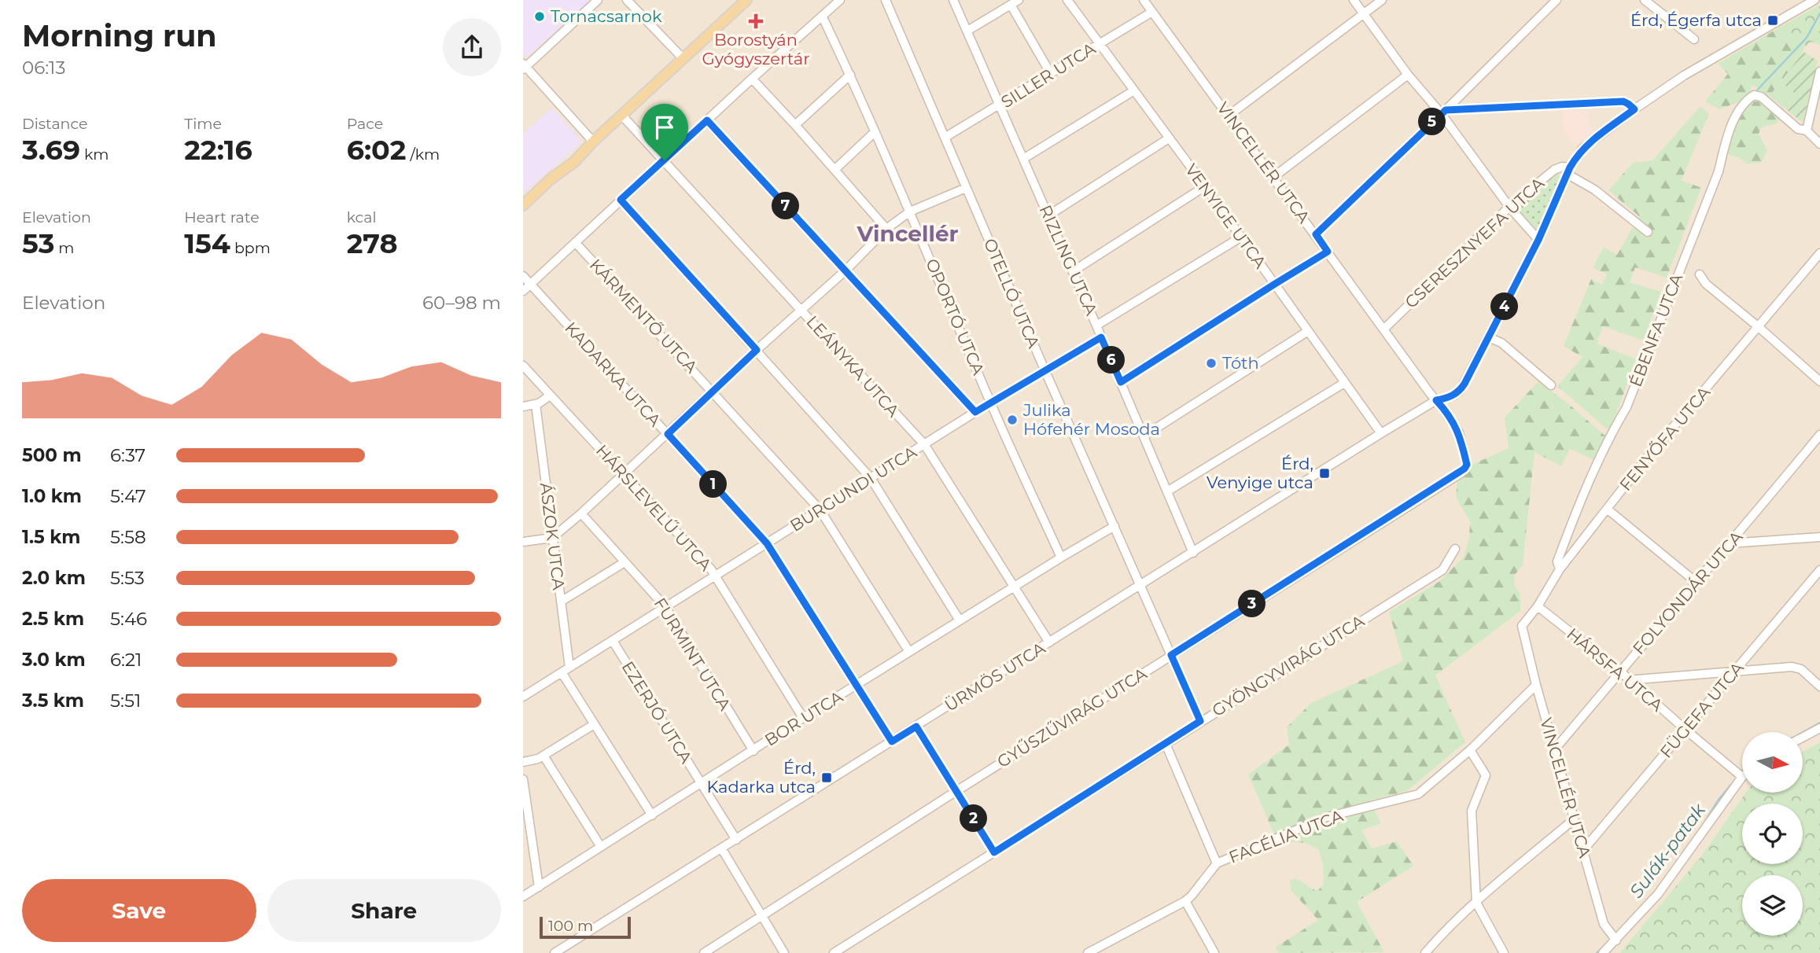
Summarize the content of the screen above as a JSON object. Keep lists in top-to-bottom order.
{
  "streets": {
    "street": [
      "SILLER UTCA",
      "VINCELLÉR UTCA",
      "VENYIGE UTCA",
      "CSERESZNYEFA UTCA",
      "RIZLING UTCA",
      "OTELLÓ UTCA",
      "KÁRMENTŐ UTCA",
      "OPORTÓ UTCA",
      "ÉBENFA UTCA",
      "LEÁNYKA UTCA",
      "KADARKA UTCA",
      "FENYŐFA UTCA",
      "BURGUNDI UTCA",
      "HÁRSLEVELŰ UTCA",
      "ÁSZOK UTCA",
      "FOLYONDÁR UTCA",
      "FURMINT UTCA",
      "GYÖNGYVIRÁG UTCA",
      "HÁRSFA UTCA",
      "ÜRMÖS UTCA",
      "FÜGEFA UTCA",
      "EZERJÓ UTCA",
      "GYŰSZŰVIRÁG UTCA",
      "BOR UTCA",
      "FACÉLIA UTCA"
    ]
  },
  "crossings": [
    ["SILLER UTCA", "VINCELLÉR UTCA"],
    ["SILLER UTCA", "VENYIGE UTCA"],
    ["SILLER UTCA", "RIZLING UTCA"],
    ["SILLER UTCA", "OTELLÓ UTCA"],
    ["VINCELLÉR UTCA", "CSERESZNYEFA UTCA"],
    ["VINCELLÉR UTCA", "FENYŐFA UTCA"],
    ["VINCELLÉR UTCA", "FOLYONDÁR UTCA"],
    ["VINCELLÉR UTCA", "ÜRMÖS UTCA"],
    ["VINCELLÉR UTCA", "FÜGEFA UTCA"],
    ["VINCELLÉR UTCA", "GYŰSZŰVIRÁG UTCA"],
    ["VINCELLÉR UTCA", "FACÉLIA UTCA"],
    ["VENYIGE UTCA", "ÜRMÖS UTCA"],
    ["CSERESZNYEFA UTCA", "ÜRMÖS UTCA"],
    ["RIZLING UTCA", "BURGUNDI UTCA"],
    ["RIZLING UTCA", "ÜRMÖS UTCA"],
    ["OTELLÓ UTCA", "BURGUNDI UTCA"],
    ["OTELLÓ UTCA", "GYÖNGYVIRÁG UTCA"],
    ["OTELLÓ UTCA", "ÜRMÖS UTCA"],
    ["OTELLÓ UTCA", "GYŰSZŰVIRÁG UTCA"],
    ["OTELLÓ UTCA", "BOR UTCA"],
    ["KÁRMENTŐ UTCA", "BURGUNDI UTCA"],
    ["KÁRMENTŐ UTCA", "BOR UTCA"],
    ["OPORTÓ UTCA", "BURGUNDI UTCA"],
    ["OPORTÓ UTCA", "BOR UTCA"],
    ["ÉBENFA UTCA", "FENYŐFA UTCA"],
    ["LEÁNYKA UTCA", "BURGUNDI UTCA"],
    ["LEÁNYKA UTCA", "ÜRMÖS UTCA"],
    ["LEÁNYKA UTCA", "BOR UTCA"],
    ["KADARKA UTCA", "BURGUNDI UTCA"],
    ["KADARKA UTCA", "ÜRMÖS UTCA"],
    ["KADARKA UTCA", "BOR UTCA"],
    ["FENYŐFA UTCA", "HÁRSFA UTCA"],
    ["BURGUNDI UTCA", "HÁRSLEVELŰ UTCA"],
    ["BURGUNDI UTCA", "ÁSZOK UTCA"],
    ["BURGUNDI UTCA", "FURMINT UTCA"],
    ["BURGUNDI UTCA", "EZERJÓ UTCA"],
    ["HÁRSLEVELŰ UTCA", "BOR UTCA"],
    ["ÁSZOK UTCA", "BOR UTCA"],
    ["FOLYONDÁR UTCA", "HÁRSFA UTCA"],
    ["FURMINT UTCA", "BOR UTCA"],
    ["HÁRSFA UTCA", "FÜGEFA UTCA"],
    ["ÜRMÖS UTCA", "EZERJÓ UTCA"],
    ["EZERJÓ UTCA", "BOR UTCA"]
  ],
  "districts": ["Vincellér"],
  "water": ["Sulák-patak"],
  "places": {
    "other": ["Tornacsarnok", "Tóth", "Julika Hófehér Mosoda"],
    "transit": ["Érd, Égerfa utca", "Érd, Venyige utca", "Érd, Kadarka utca"],
    "health": ["Borostyán Gyógyszertár"]
  },
  "scale_bar": "100 m",
  "north": "right",
  "page": {
    "heading": ["Morning run", "06:13"],
    "stats": [
      ["Distance", "3.69 km"],
      ["Time", "22:16"],
      ["Pace", "6:02 /km"],
      ["Elevation", "53 m"],
      ["Heart rate", "154 bpm"],
      ["kcal", "278"]
    ],
    "pins": [
      "5",
      "7",
      "4",
      "6",
      "1",
      "3",
      "2"
    ],
    "chart": ["Elevation", "60–98 m"],
    "list": [
      {
        "name": "500 m",
        "note": "6:37"
      },
      {
        "name": "1.0 km",
        "note": "5:47"
      },
      {
        "name": "1.5 km",
        "note": "5:58"
      },
      {
        "name": "2.0 km",
        "note": "5:53"
      },
      {
        "name": "2.5 km",
        "note": "5:46"
      },
      {
        "name": "3.0 km",
        "note": "6:21"
      },
      {
        "name": "3.5 km",
        "note": "5:51"
      }
    ],
    "buttons": ["Save", "Share"],
    "scale": "100 m"
  }
}
